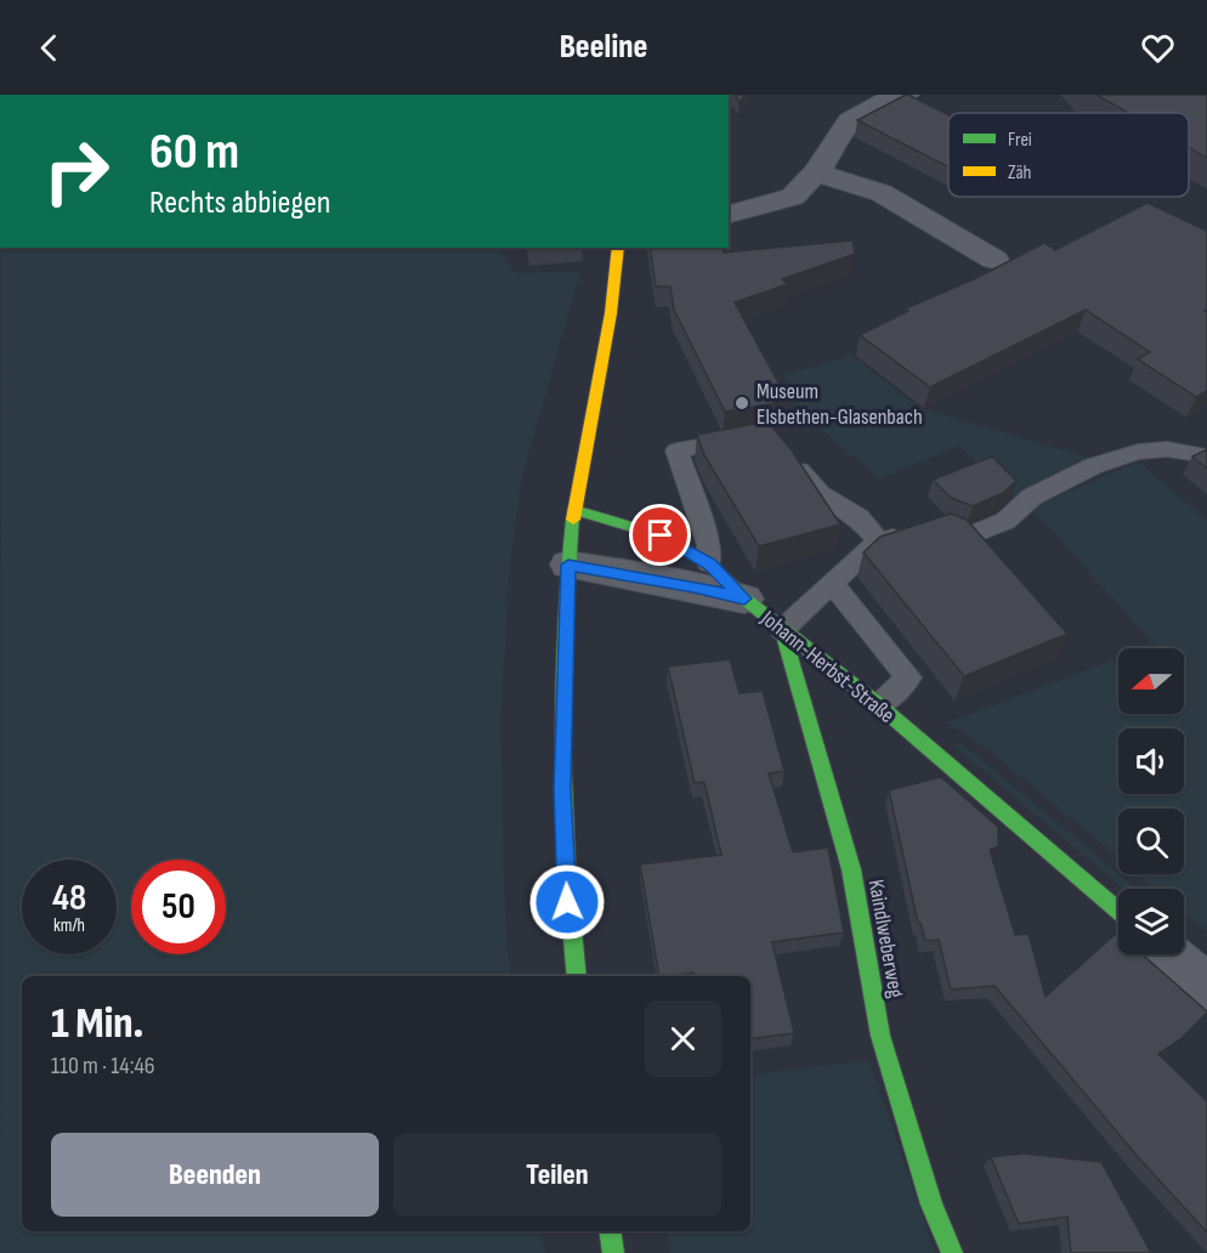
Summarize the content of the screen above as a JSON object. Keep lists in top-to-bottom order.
{
  "streets": {
    "street": ["Johann-Herbst-Straße", "Kaindlweberweg"]
  },
  "crossings": [
    ["Johann-Herbst-Straße", "Kaindlweberweg"]
  ],
  "places": ["Museum Elsbethen-Glasenbach"],
  "legend": ["Frei", "Zäh"],
  "north": "left",
  "page": {
    "header": "Beeline",
    "turn": ["60 m", "Rechts abbiegen"],
    "speed": "48 km/h",
    "limit": "50",
    "heading": ["1 Min.", "110 m · 14:46"],
    "buttons": ["Beenden", "Teilen"]
  }
}
